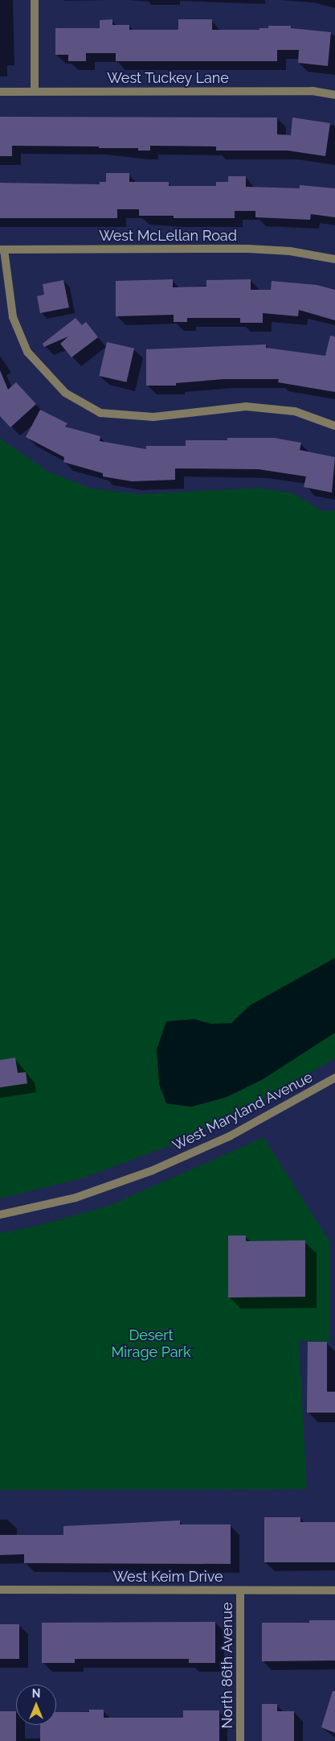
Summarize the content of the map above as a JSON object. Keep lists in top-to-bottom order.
{
  "streets": {
    "street": [
      "West Tuckey Lane",
      "West McLellan Road",
      "West Maryland Avenue",
      "West Keim Drive",
      "North 86th Avenue"
    ]
  },
  "crossings": [
    ["West Keim Drive", "North 86th Avenue"]
  ],
  "parks": ["Desert Mirage Park"],
  "north": "top"
}
